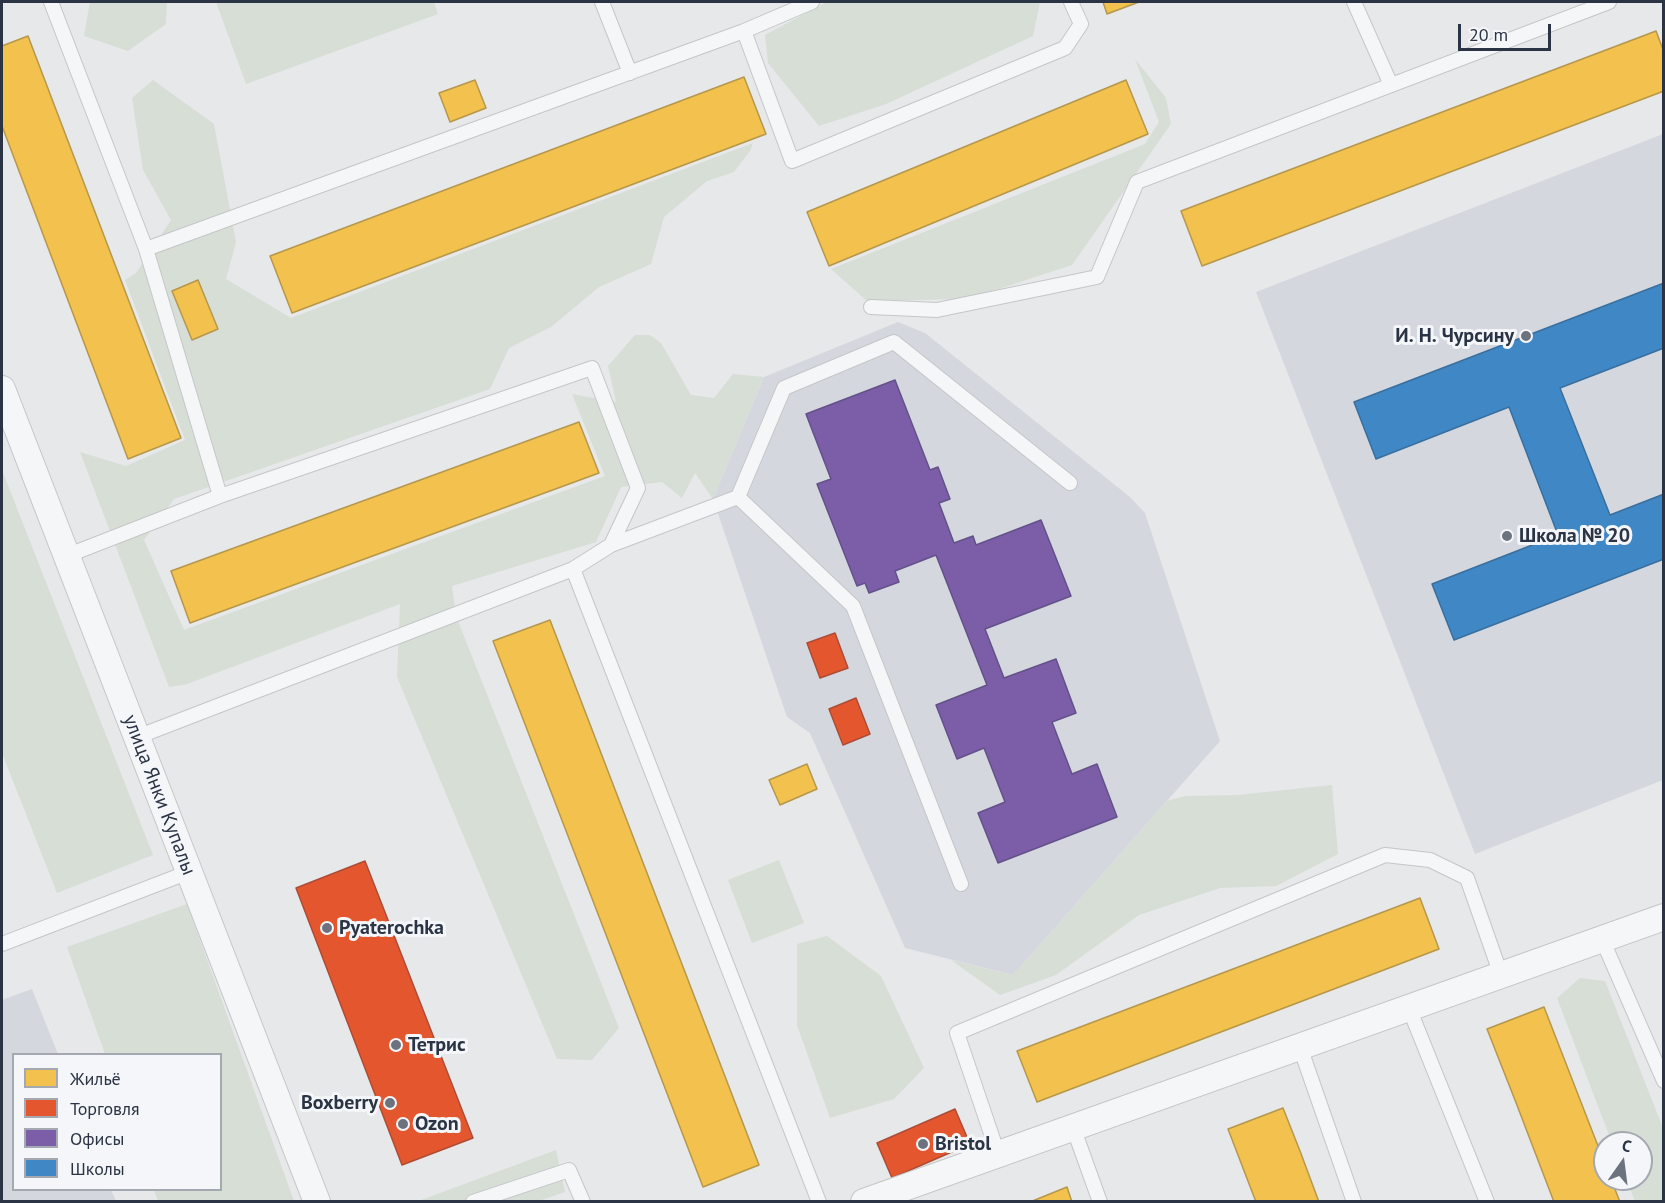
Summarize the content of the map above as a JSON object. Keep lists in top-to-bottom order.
{
  "streets": {
    "street": ["улица Янки Купалы"]
  },
  "places": [
    "И. Н. Чурсину",
    "Школа № 20",
    "Pyaterochka",
    "Тетрис",
    "Boxberry",
    "Ozon",
    "Bristol"
  ],
  "legend": [
    "Жильё",
    "Торговля",
    "Офисы",
    "Школы"
  ],
  "scale_bar": "20 m",
  "north": "top"
}
